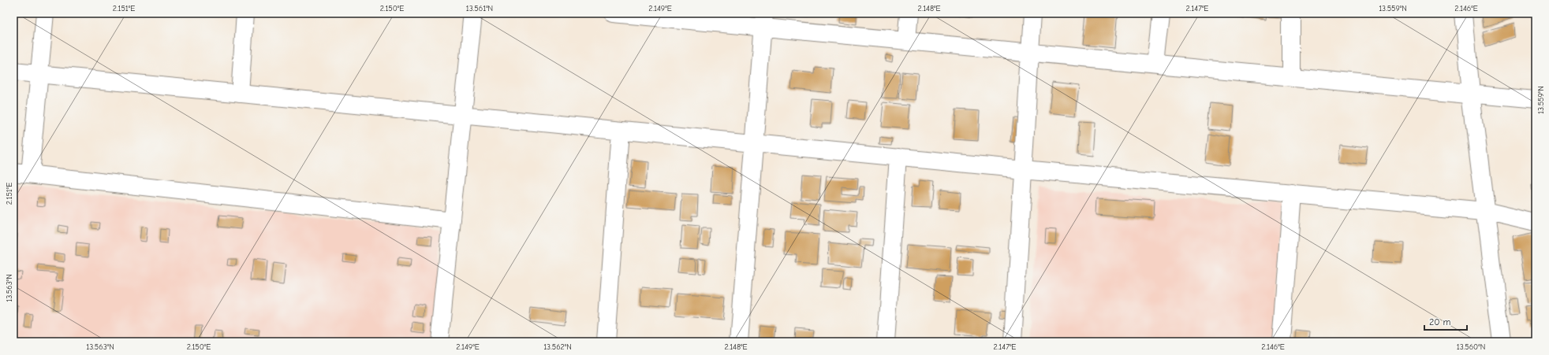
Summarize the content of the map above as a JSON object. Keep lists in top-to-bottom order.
{
  "scale_bar": "20 m",
  "coordinates": [
    "2.151°E",
    "2.150°E",
    "13.561°N",
    "2.149°E",
    "2.148°E",
    "2.147°E",
    "13.559°N",
    "2.146°E",
    "13.563°N",
    "13.562°N",
    "13.560°N"
  ]
}
